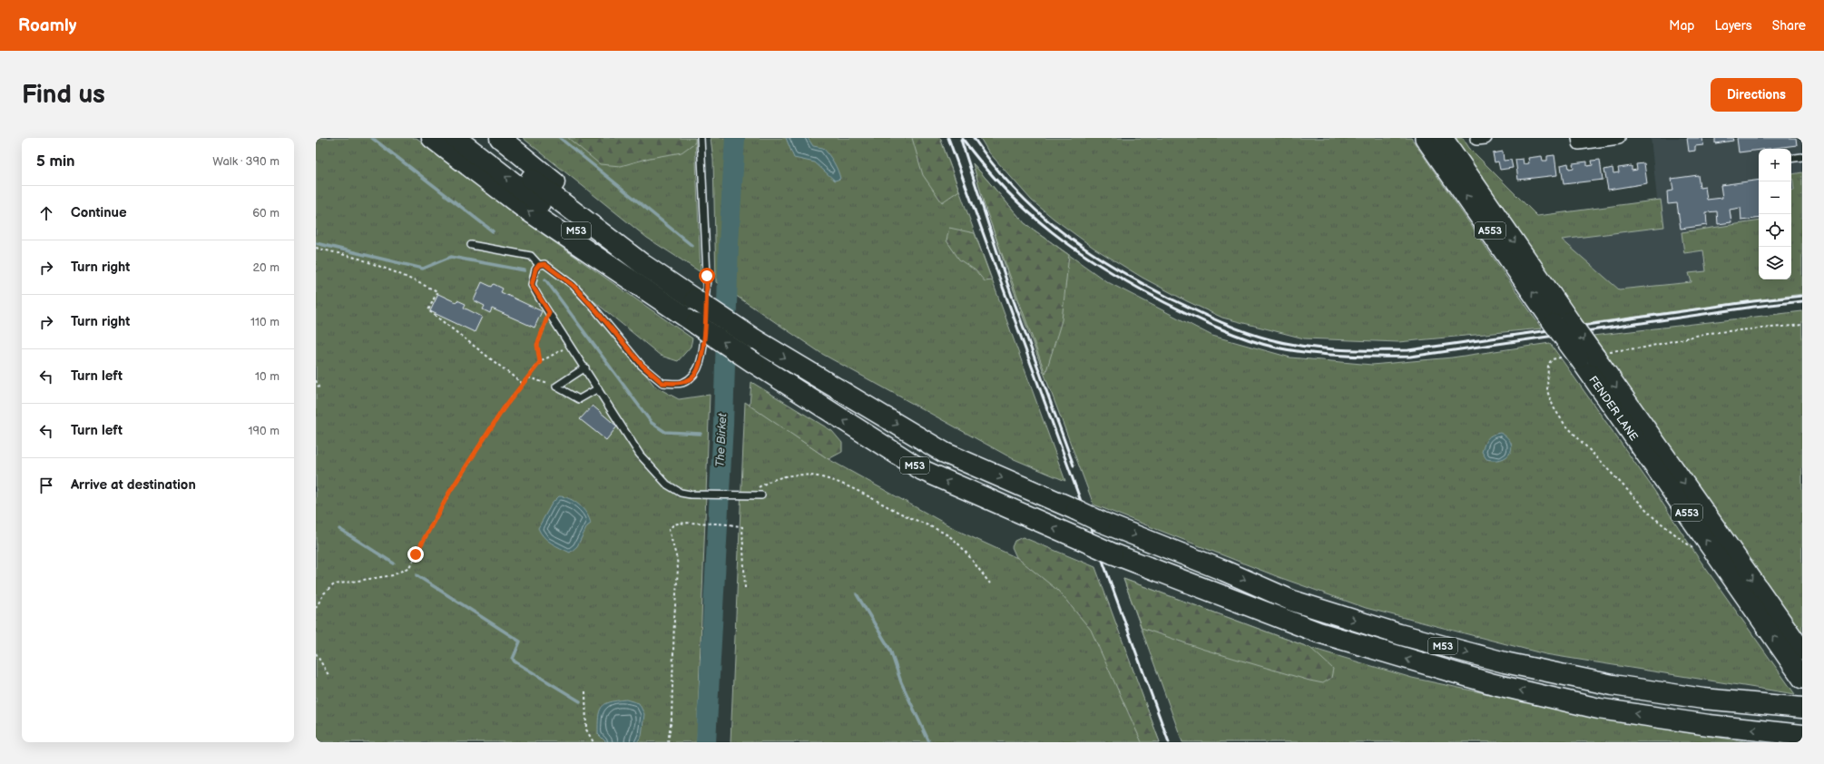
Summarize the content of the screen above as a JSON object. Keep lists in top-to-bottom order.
{
  "streets": {
    "highway": ["M53"],
    "main road": ["A553", "FENDER LANE"]
  },
  "water": ["The Birket"],
  "page": {
    "header": "Roamly",
    "nav": ["Map", "Layers", "Share"],
    "buttons": "Directions",
    "title": "Find us",
    "heading": ["5 min", "Walk · 390 m"],
    "map_buttons": ["+", "−"],
    "list": [
      ["Continue", "60 m"],
      ["Turn right", "20 m"],
      ["Turn right", "110 m"],
      ["Turn left", "10 m"],
      ["Turn left", "190 m"],
      "Arrive at destination"
    ]
  }
}
